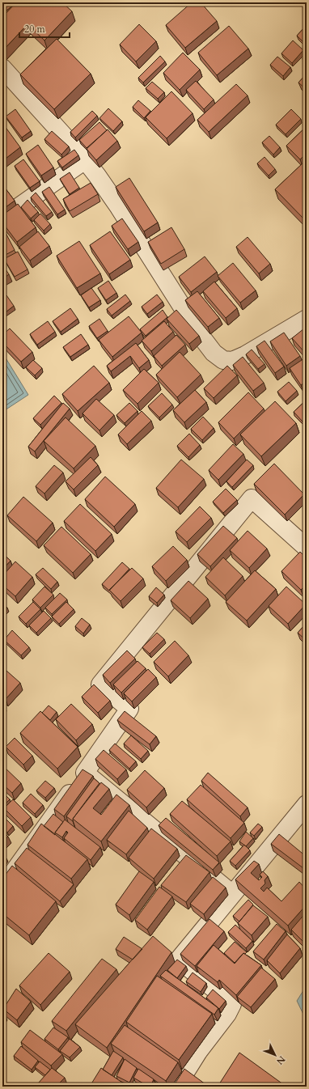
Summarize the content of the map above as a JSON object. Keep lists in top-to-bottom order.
{
  "scale_bar": "20 m",
  "north": "bottom right"
}
